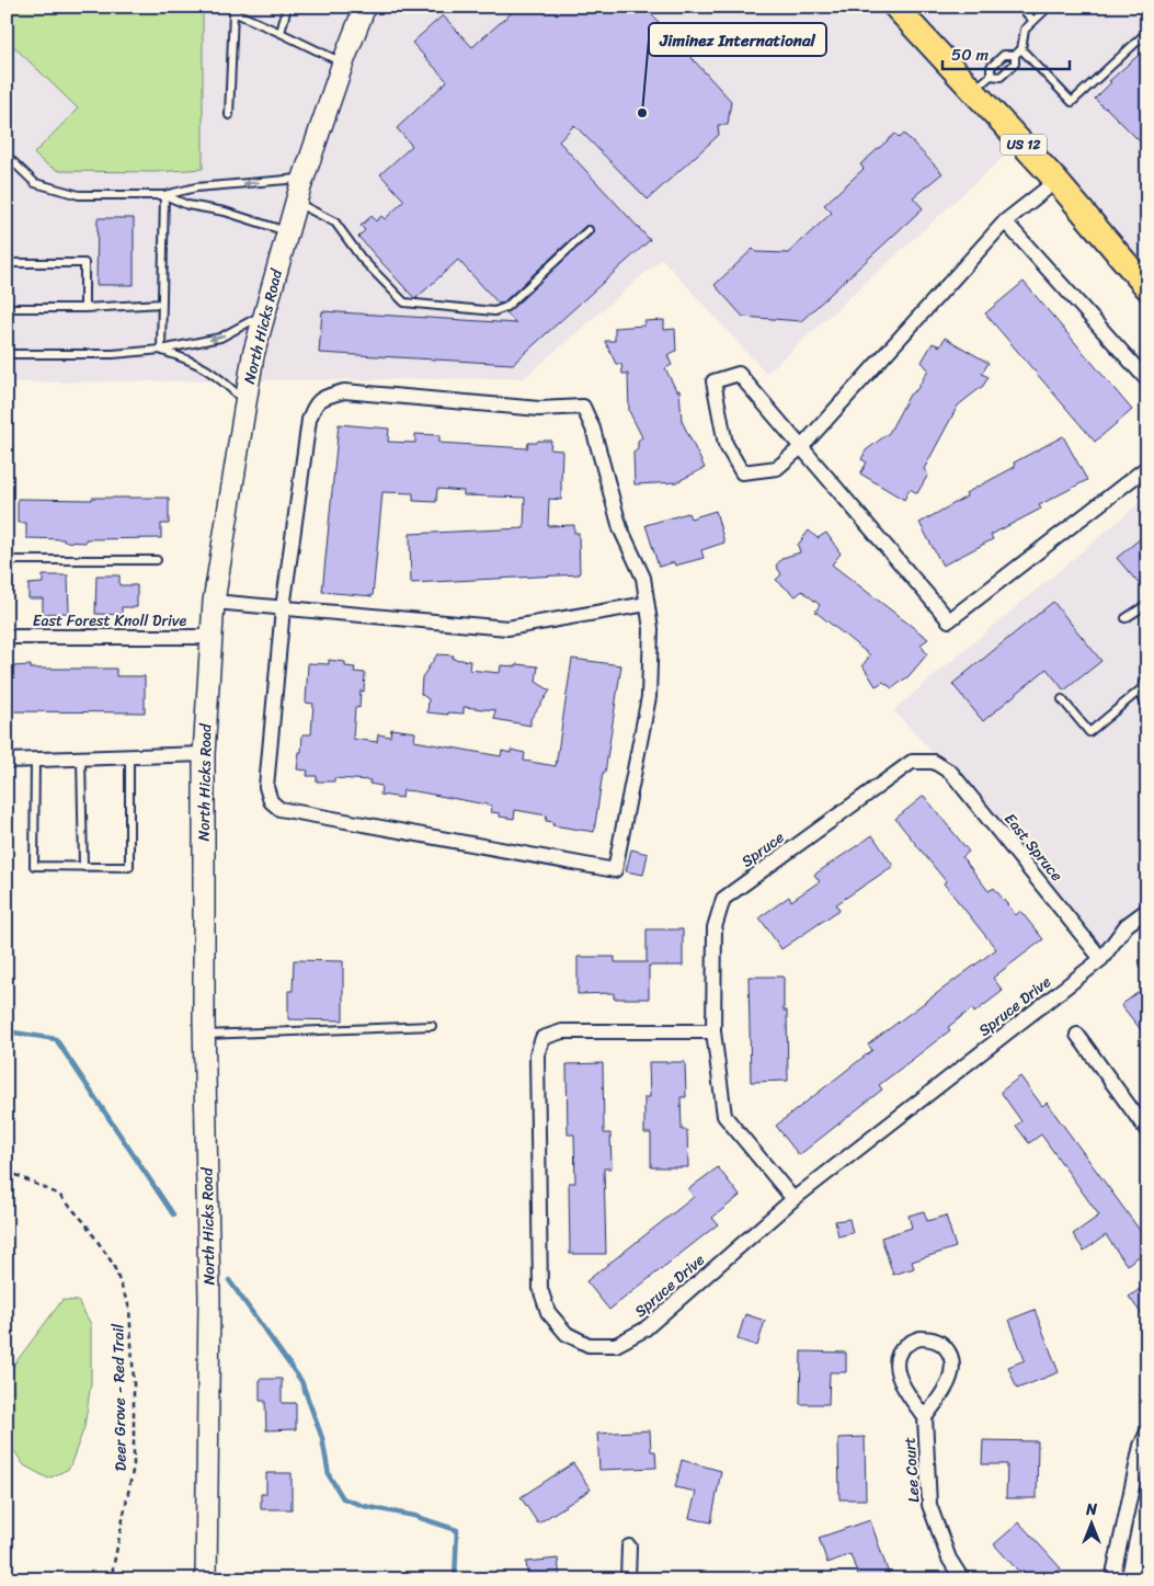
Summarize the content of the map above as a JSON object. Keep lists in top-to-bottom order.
{
  "streets": {
    "main road": ["US 12", "North Hicks Road"],
    "street": [
      "East Forest Knoll Drive",
      "East Spruce",
      "Spruce",
      "Spruce Drive",
      "Lee Court"
    ],
    "path": ["Deer Grove - Red Trail"]
  },
  "crossings": [
    ["North Hicks Road", "East Forest Knoll Drive"],
    ["East Spruce", "Spruce"],
    ["East Spruce", "Spruce Drive"],
    ["Spruce", "Spruce Drive"]
  ],
  "places": ["Jiminez International"],
  "scale_bar": "50 m",
  "north": "top"
}
